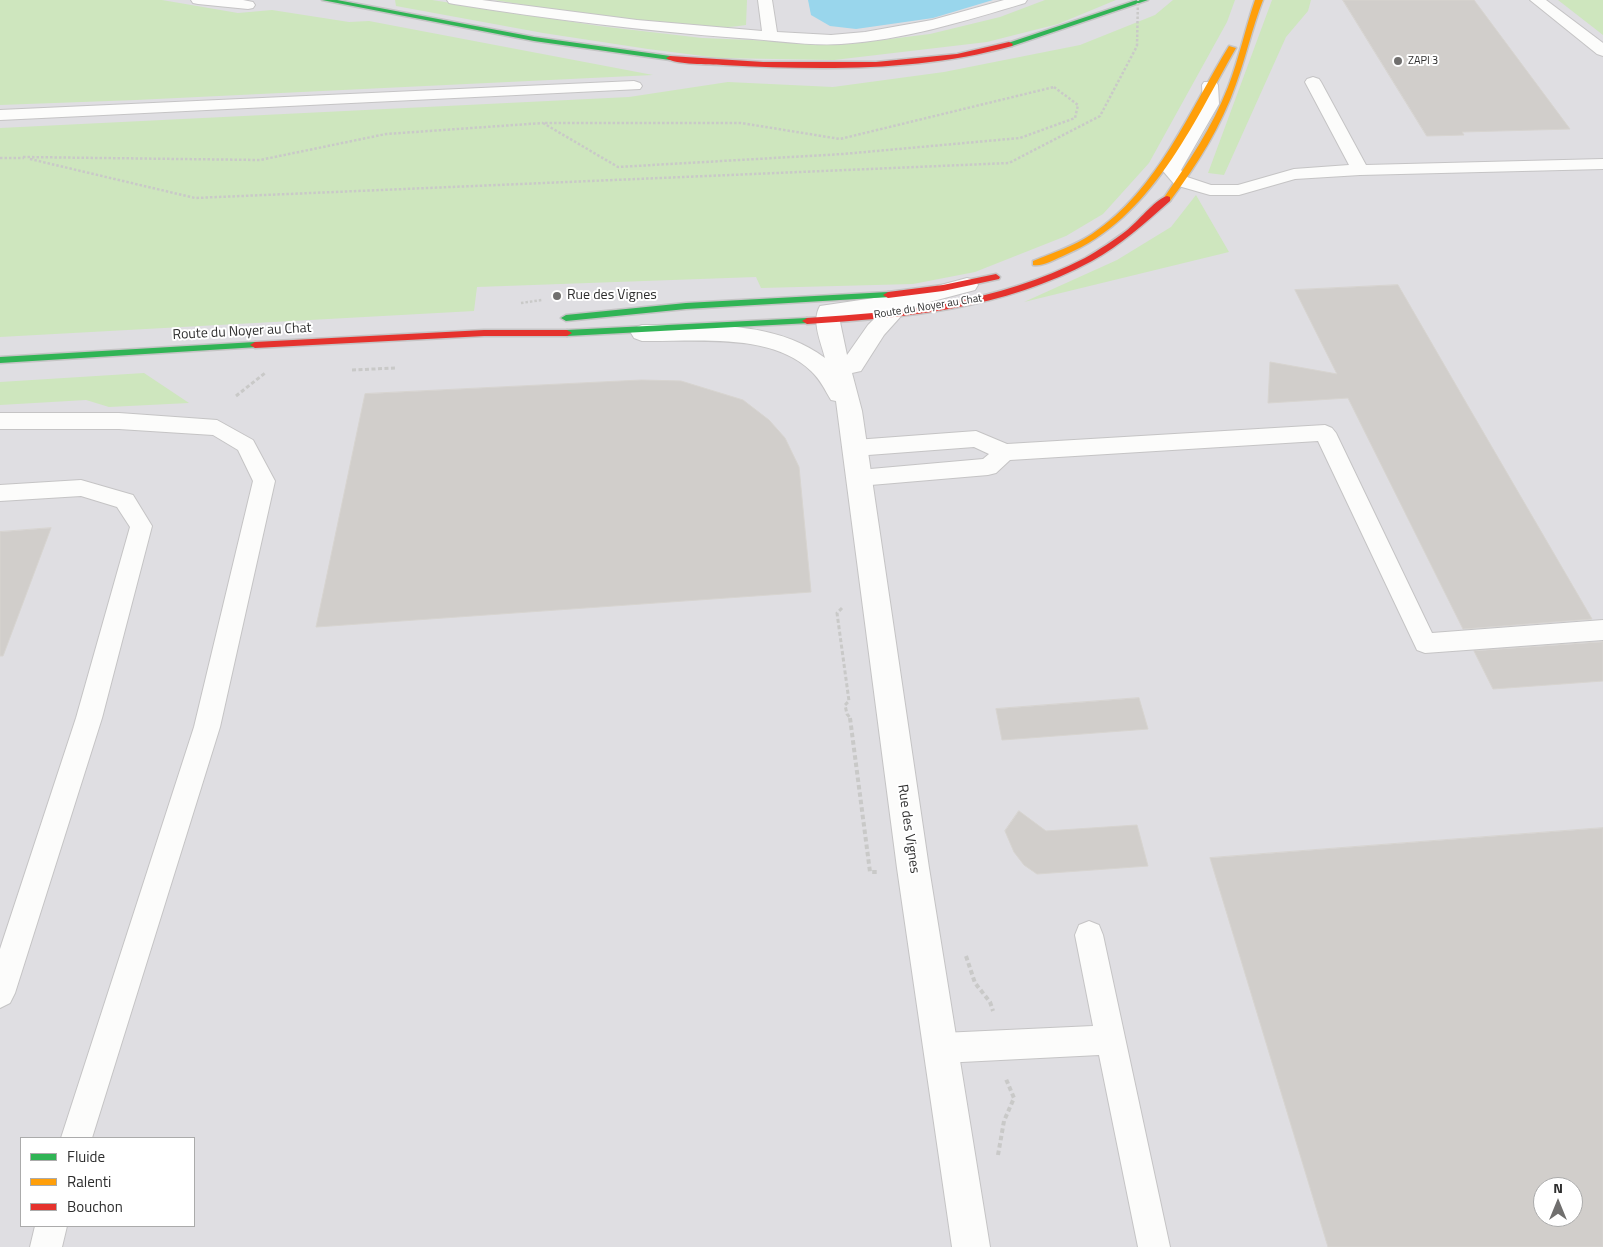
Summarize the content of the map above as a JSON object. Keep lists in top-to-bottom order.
{
  "streets": {
    "street": ["Route du Noyer au Chat", "Rue des Vignes"]
  },
  "crossings": [
    ["Route du Noyer au Chat", "Rue des Vignes"]
  ],
  "places": ["ZAPI 3", "Rue des Vignes"],
  "legend": ["Fluide", "Ralenti", "Bouchon"],
  "north": "top"
}
